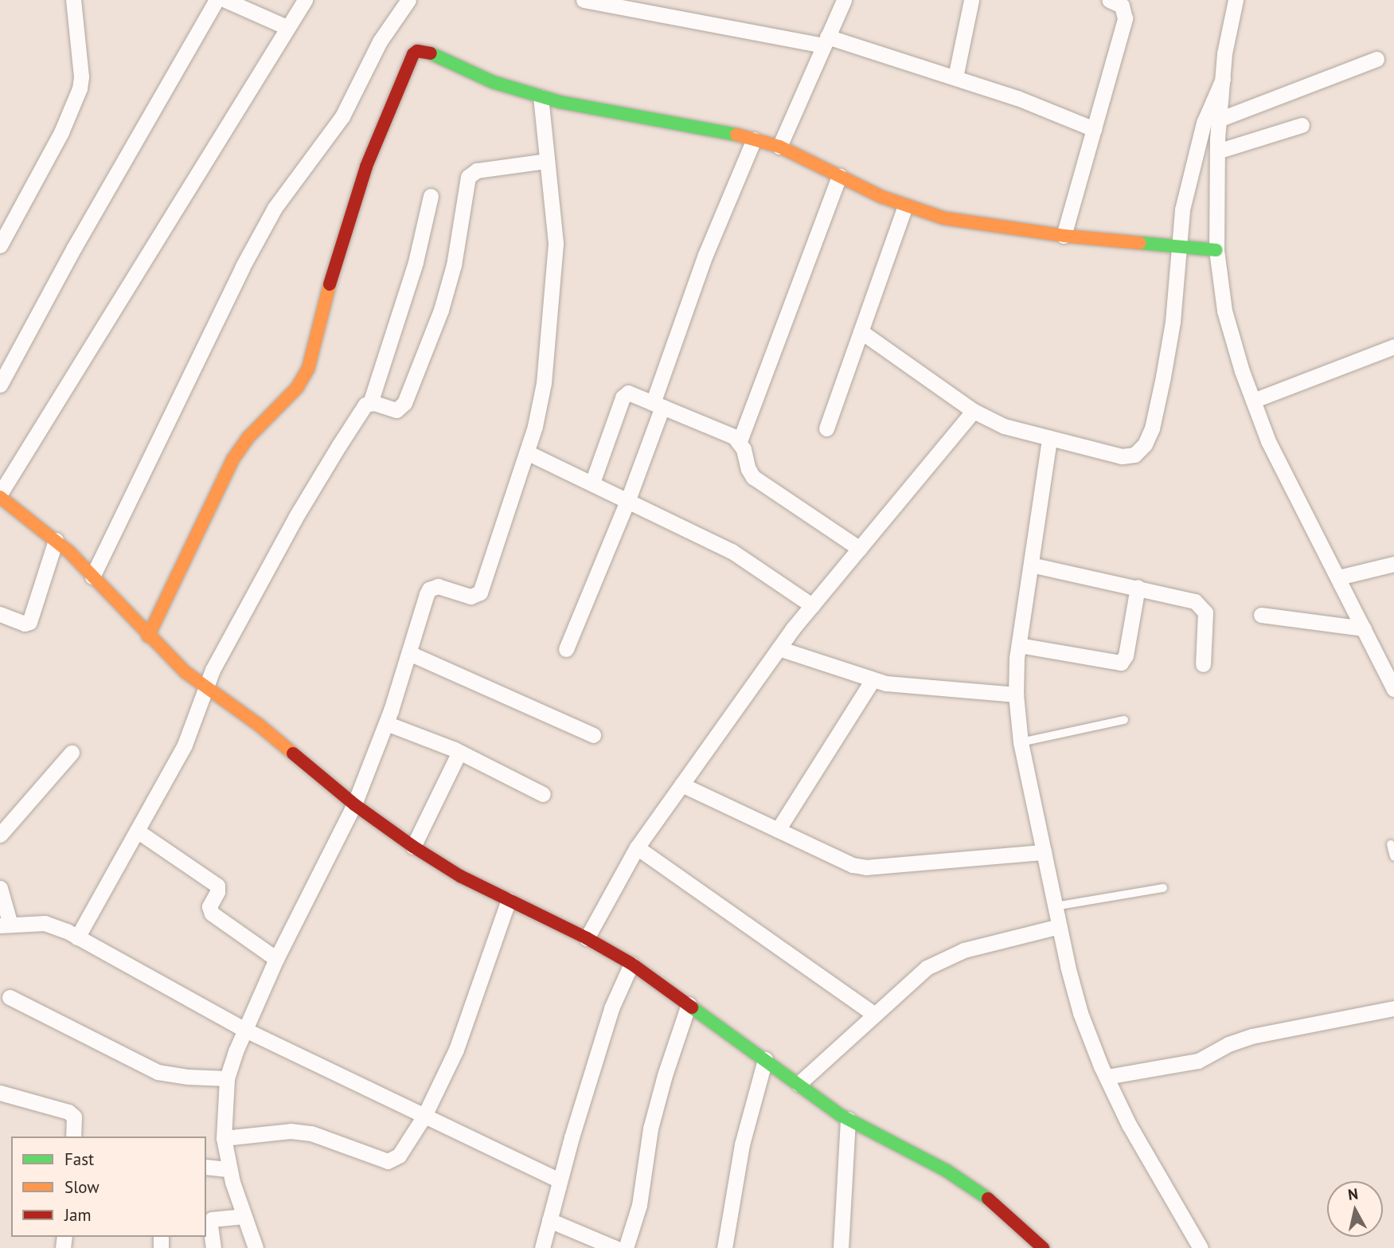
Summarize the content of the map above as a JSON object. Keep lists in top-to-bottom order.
{
  "legend": ["Fast", "Slow", "Jam"],
  "north": "top"
}
